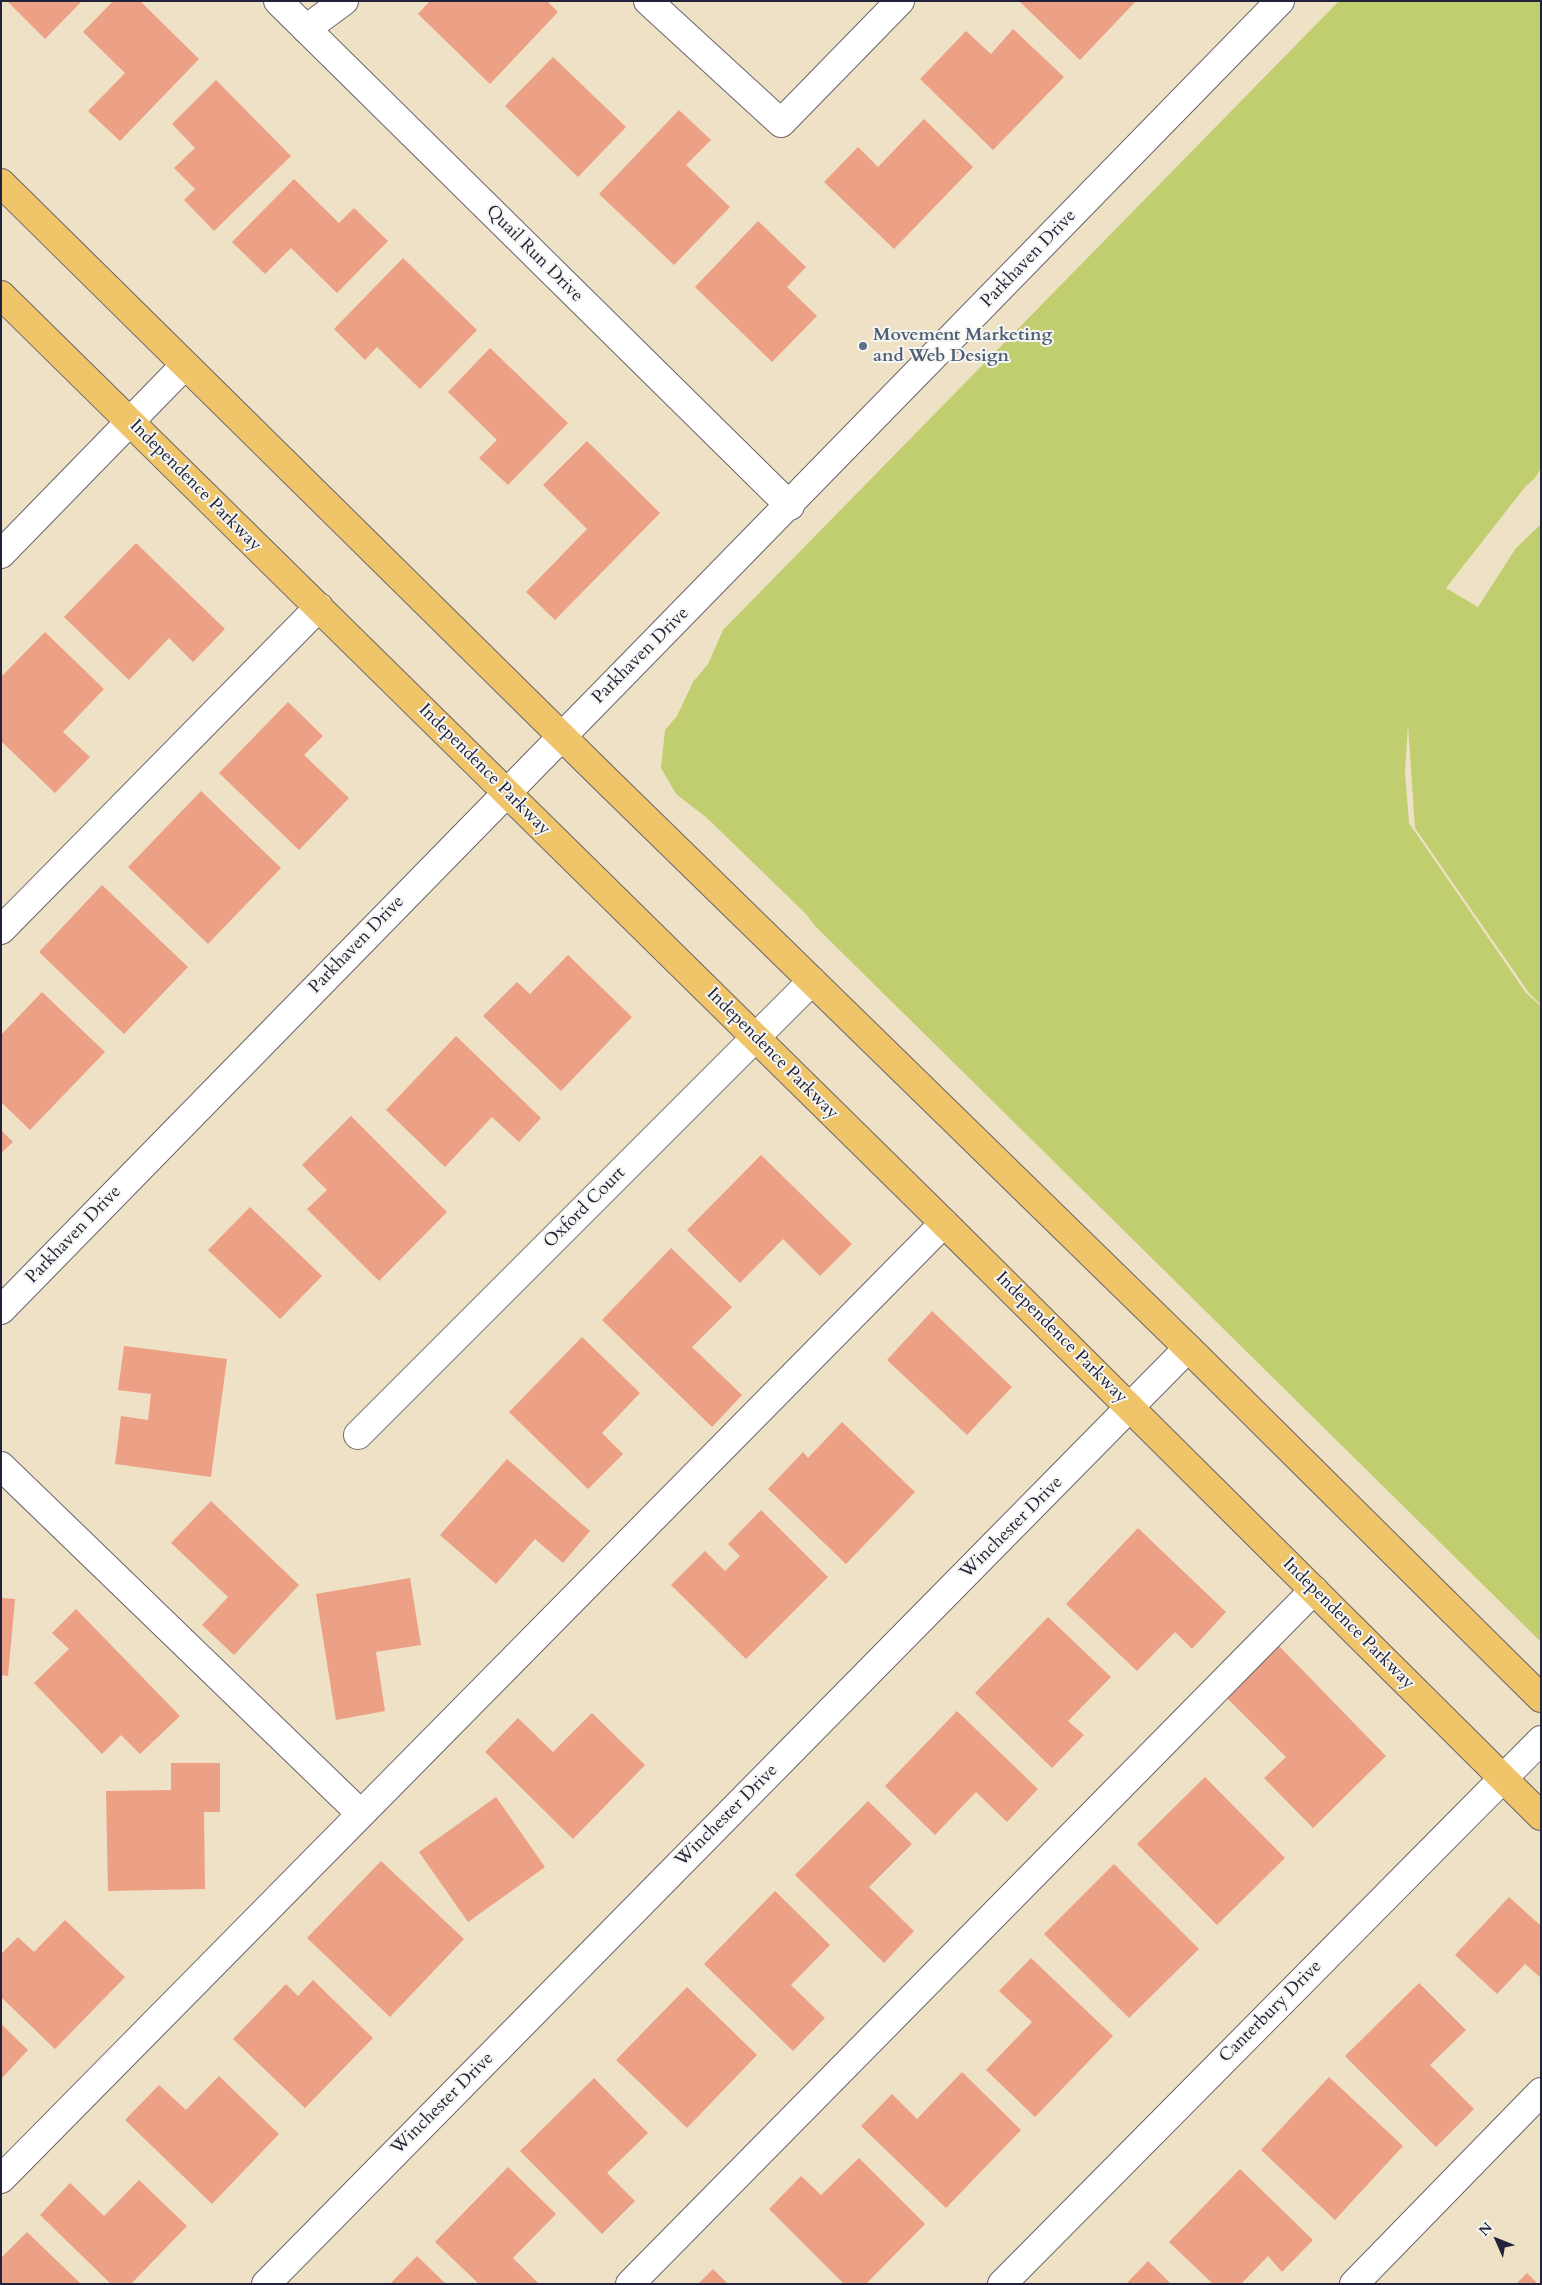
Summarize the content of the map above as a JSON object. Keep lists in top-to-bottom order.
{
  "streets": {
    "main road": ["Independence Parkway"],
    "street": [
      "Quail Run Drive",
      "Parkhaven Drive",
      "Oxford Court",
      "Winchester Drive",
      "Canterbury Drive"
    ]
  },
  "crossings": [
    ["Quail Run Drive", "Parkhaven Drive"],
    ["Parkhaven Drive", "Independence Parkway"],
    ["Independence Parkway", "Oxford Court"],
    ["Independence Parkway", "Winchester Drive"],
    ["Independence Parkway", "Canterbury Drive"]
  ],
  "places": ["Movement Marketing and Web Design"],
  "north": "top left"
}
